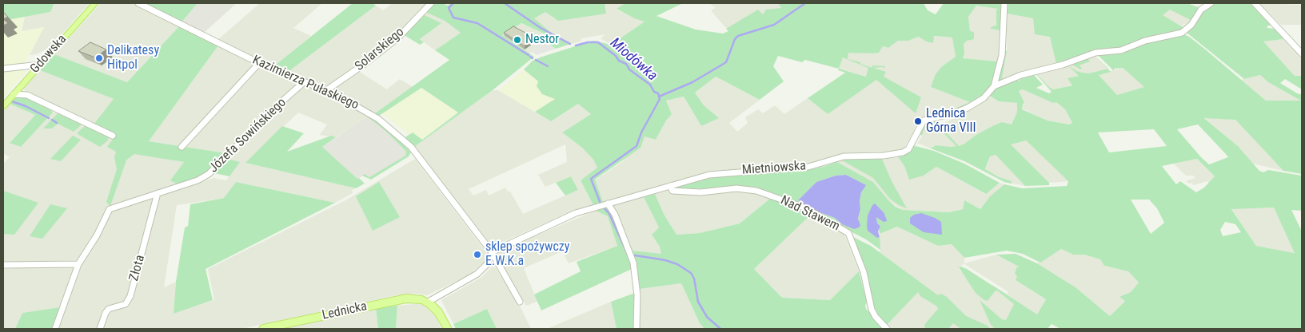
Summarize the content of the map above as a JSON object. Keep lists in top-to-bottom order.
{
  "streets": {
    "main road": ["Gdowska", "Lednicka"],
    "street": [
      "Solarskiego",
      "Kazimierza Pułaskiego",
      "Józefa Sowińskiego",
      "Mietniowska",
      "Nad Stawem",
      "Złota"
    ]
  },
  "crossings": [
    ["Solarskiego", "Kazimierza Pułaskiego"],
    ["Kazimierza Pułaskiego", "Józefa Sowińskiego"],
    ["Kazimierza Pułaskiego", "Mietniowska"],
    ["Józefa Sowińskiego", "Złota"],
    ["Mietniowska", "Nad Stawem"]
  ],
  "water": ["Miodówka"],
  "places": [
    "Nestor",
    "Delikatesy Hitpol",
    "Lednica Górna VIII",
    "sklep spożywczy E.W.K.a"
  ]
}
